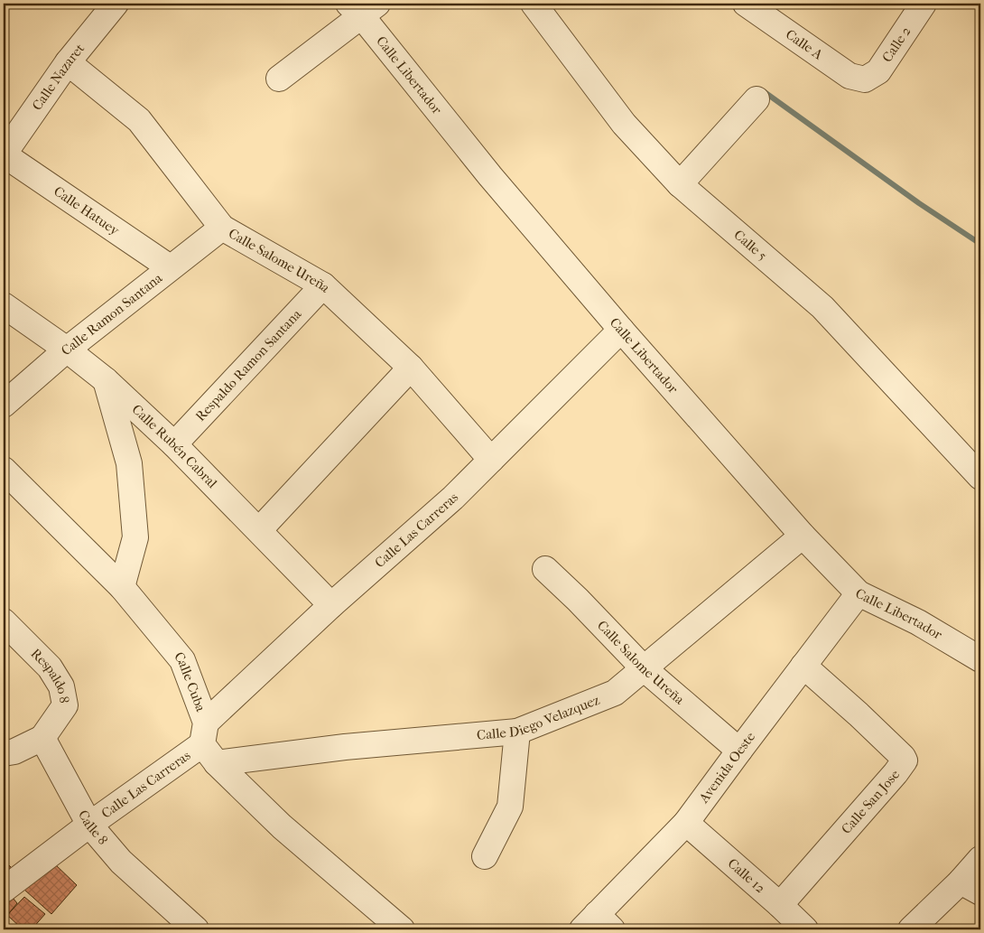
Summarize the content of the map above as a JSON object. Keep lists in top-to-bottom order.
{
  "streets": {
    "street": [
      "Calle A",
      "Calle 2",
      "Calle Libertador",
      "Calle Nazaret",
      "Calle Hatuey",
      "Calle 5",
      "Calle Salome Ureña",
      "Calle Ramon Santana",
      "Respaldo Ramon Santana",
      "Calle Rubén Cabral",
      "Calle Las Carreras",
      "Respaldo 8",
      "Calle Cuba",
      "Calle Diego Velazquez",
      "Avenida Oeste",
      "Calle San Jose",
      "Calle 8",
      "Calle 12"
    ]
  },
  "crossings": [
    ["Calle A", "Calle 2"],
    ["Calle Libertador", "Calle Las Carreras"],
    ["Calle Libertador", "Calle Diego Velazquez"],
    ["Calle Libertador", "Avenida Oeste"],
    ["Calle Nazaret", "Calle Hatuey"],
    ["Calle Nazaret", "Calle Salome Ureña"],
    ["Calle Hatuey", "Calle Ramon Santana"],
    ["Calle Salome Ureña", "Calle Ramon Santana"],
    ["Calle Salome Ureña", "Respaldo Ramon Santana"],
    ["Calle Salome Ureña", "Calle Las Carreras"],
    ["Calle Salome Ureña", "Calle Diego Velazquez"],
    ["Calle Salome Ureña", "Avenida Oeste"],
    ["Calle Ramon Santana", "Calle Rubén Cabral"],
    ["Respaldo Ramon Santana", "Calle Rubén Cabral"],
    ["Calle Rubén Cabral", "Calle Las Carreras"],
    ["Calle Las Carreras", "Calle Cuba"],
    ["Calle Las Carreras", "Calle Diego Velazquez"],
    ["Calle Las Carreras", "Calle 8"],
    ["Respaldo 8", "Calle 8"],
    ["Calle Cuba", "Calle Diego Velazquez"],
    ["Avenida Oeste", "Calle San Jose"],
    ["Avenida Oeste", "Calle 12"],
    ["Calle San Jose", "Calle 12"]
  ]
}
